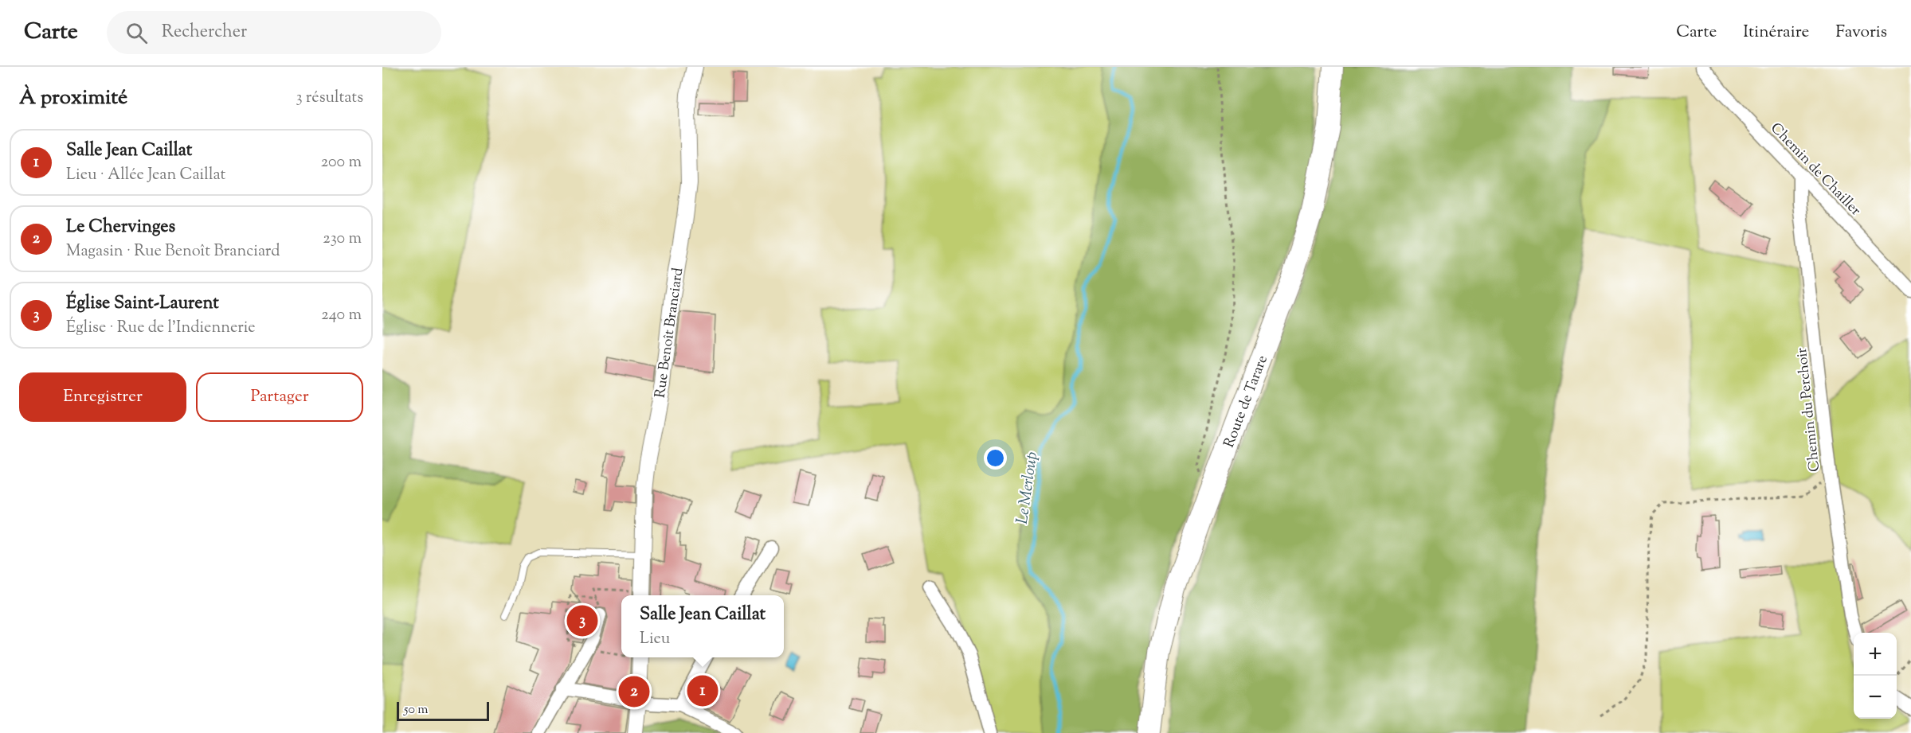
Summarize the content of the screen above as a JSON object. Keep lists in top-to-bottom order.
{
  "streets": {
    "main road": ["Route de Tarare"],
    "street": ["Chemin de Chailler", "Rue Benoît Branciard", "Chemin du Perchoir"]
  },
  "crossings": [
    ["Chemin de Chailler", "Chemin du Perchoir"]
  ],
  "water": ["Le Merloup"],
  "scale_bar": "50 m",
  "page": {
    "header": "Carte",
    "search": "Rechercher",
    "nav": ["Carte", "Itinéraire", "Favoris"],
    "heading": ["À proximité", "3 résultats"],
    "list": [
      {
        "mark": "1",
        "name": "Salle Jean Caillat",
        "note": "Lieu · Allée Jean Caillat",
        "value": "200 m"
      },
      {
        "mark": "2",
        "name": "Le Chervinges",
        "note": "Magasin · Rue Benoît Branciard",
        "value": "230 m"
      },
      {
        "mark": "3",
        "name": "Église Saint-Laurent",
        "note": "Église · Rue de l'Indiennerie",
        "value": "240 m"
      }
    ],
    "buttons": ["Enregistrer", "Partager"],
    "popup": ["Salle Jean Caillat", "Lieu"],
    "pins": ["3", "1", "2"],
    "map_buttons": ["+", "−"],
    "scale": "50 m"
  }
}
